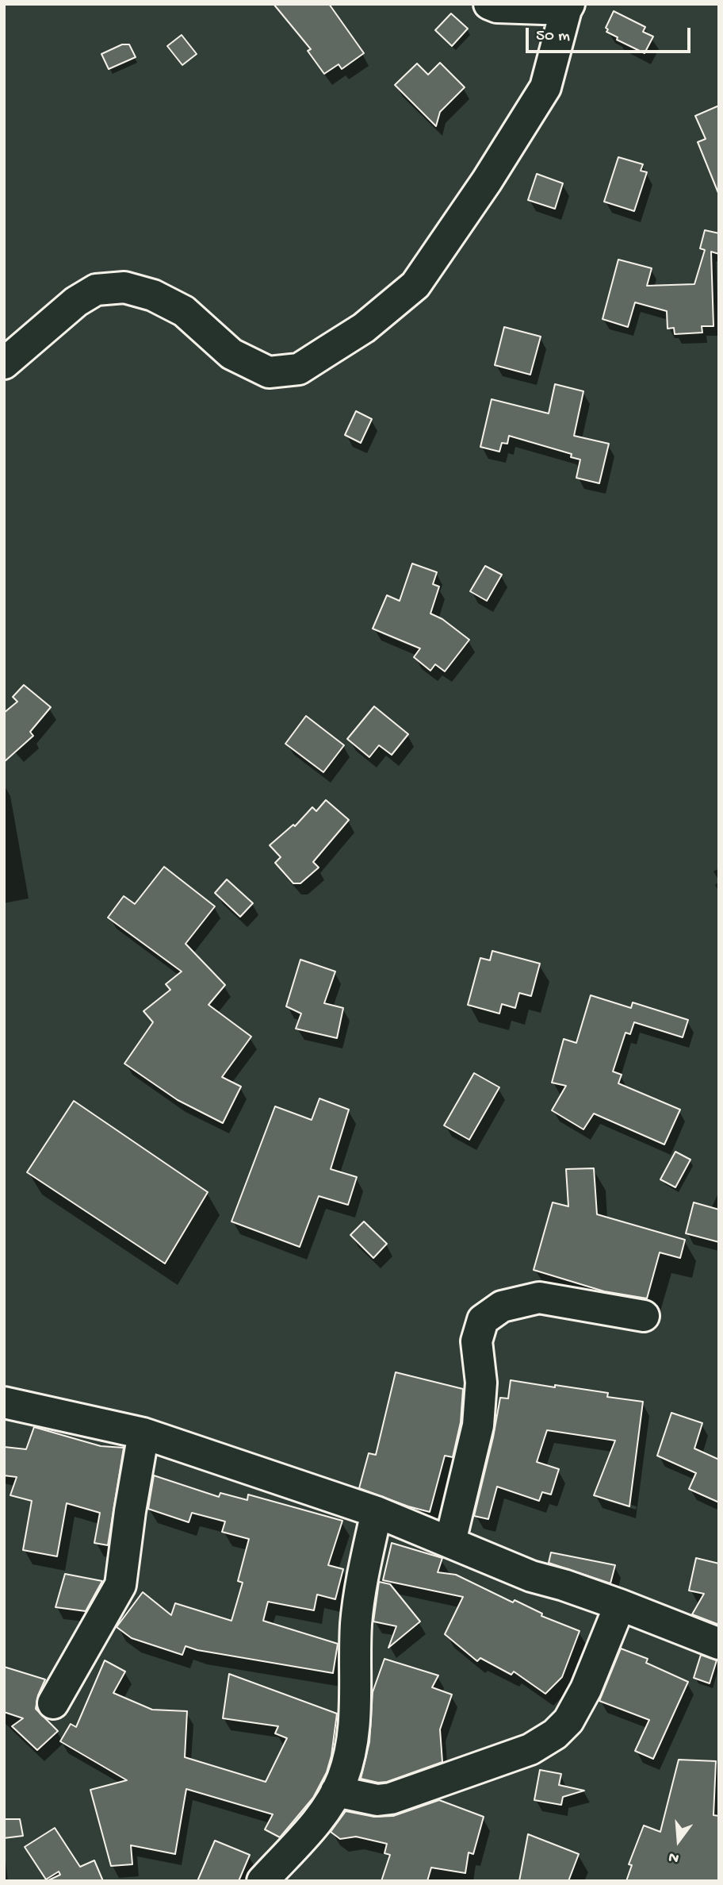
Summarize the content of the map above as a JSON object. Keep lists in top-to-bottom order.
{
  "scale_bar": "50 m",
  "north": "bottom"
}
